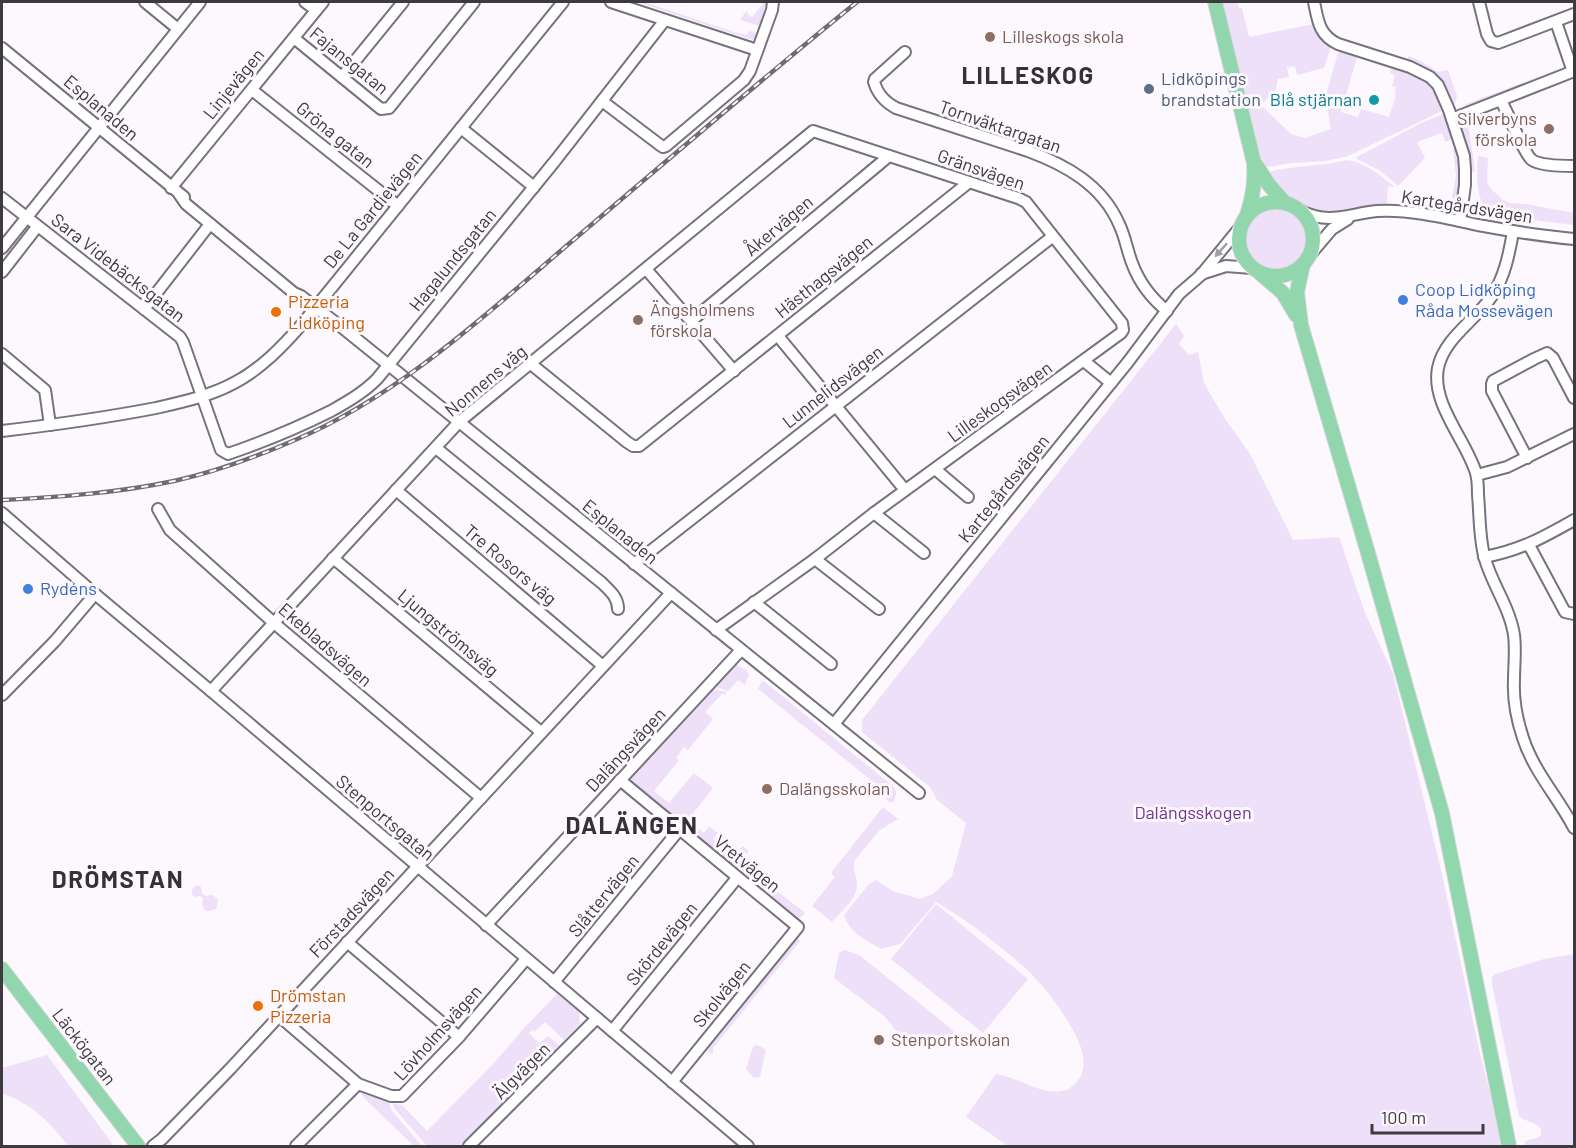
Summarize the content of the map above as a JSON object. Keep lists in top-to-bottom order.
{
  "streets": {
    "main road": ["Läckögatan"],
    "street": [
      "Fajansgatan",
      "Linjevägen",
      "Esplanaden",
      "Tornväktargatan",
      "Gröna gatan",
      "Gränsvägen",
      "Kartegårdsvägen",
      "De La Gardievägen",
      "Åkervägen",
      "Hagalundsgatan",
      "Sara Videbäcksgatan",
      "Hästhagsvägen",
      "Nonnens väg",
      "Lunnelidsvägen",
      "Lilleskogsvägen",
      "Tre Rosors väg",
      "Ljungströmsväg",
      "Ekebladsvägen",
      "Dalängsvägen",
      "Stenportsgatan",
      "Vretvägen",
      "Slåttervägen",
      "Förstadsvägen",
      "Skördevägen",
      "Skolvägen",
      "Lövholmsvägen",
      "Älgvägen"
    ]
  },
  "crossings": [
    ["Fajansgatan", "Linjevägen"],
    ["Linjevägen", "Esplanaden"],
    ["Linjevägen", "Gröna gatan"],
    ["Esplanaden", "Kartegårdsvägen"],
    ["Esplanaden", "De La Gardievägen"],
    ["Esplanaden", "Hagalundsgatan"],
    ["Esplanaden", "Nonnens väg"],
    ["Esplanaden", "Lunnelidsvägen"],
    ["Esplanaden", "Lilleskogsvägen"],
    ["Esplanaden", "Dalängsvägen"],
    ["Esplanaden", "Förstadsvägen"],
    ["Tornväktargatan", "Kartegårdsvägen"],
    ["Gröna gatan", "De La Gardievägen"],
    ["Gränsvägen", "Åkervägen"],
    ["Gränsvägen", "Hästhagsvägen"],
    ["Gränsvägen", "Nonnens väg"],
    ["Gränsvägen", "Lunnelidsvägen"],
    ["Gränsvägen", "Lilleskogsvägen"],
    ["De La Gardievägen", "Sara Videbäcksgatan"],
    ["Hagalundsgatan", "Sara Videbäcksgatan"],
    ["Hästhagsvägen", "Nonnens väg"],
    ["Nonnens väg", "Tre Rosors väg"],
    ["Nonnens väg", "Ljungströmsväg"],
    ["Nonnens väg", "Ekebladsvägen"],
    ["Nonnens väg", "Stenportsgatan"],
    ["Tre Rosors väg", "Förstadsvägen"],
    ["Ljungströmsväg", "Förstadsvägen"],
    ["Ekebladsvägen", "Förstadsvägen"],
    ["Dalängsvägen", "Stenportsgatan"],
    ["Dalängsvägen", "Vretvägen"],
    ["Stenportsgatan", "Slåttervägen"],
    ["Stenportsgatan", "Förstadsvägen"],
    ["Stenportsgatan", "Skördevägen"],
    ["Stenportsgatan", "Skolvägen"],
    ["Stenportsgatan", "Lövholmsvägen"],
    ["Stenportsgatan", "Älgvägen"],
    ["Vretvägen", "Slåttervägen"],
    ["Vretvägen", "Skördevägen"],
    ["Vretvägen", "Skolvägen"],
    ["Förstadsvägen", "Lövholmsvägen"]
  ],
  "districts": ["LILLESKOG", "DALÄNGEN", "DRÖMSTAN"],
  "parks": ["Dalängsskogen"],
  "places": [
    "Lilleskogs skola",
    "Lidköpings brandstation",
    "Blå stjärnan",
    "Silverbyns förskola",
    "Coop Lidköping Råda Mossevägen",
    "Pizzeria Lidköping",
    "Ängsholmens förskola",
    "Rydéns",
    "Dalängsskolan",
    "Drömstan Pizzeria",
    "Stenportskolan"
  ],
  "scale_bar": "100 m"
}
